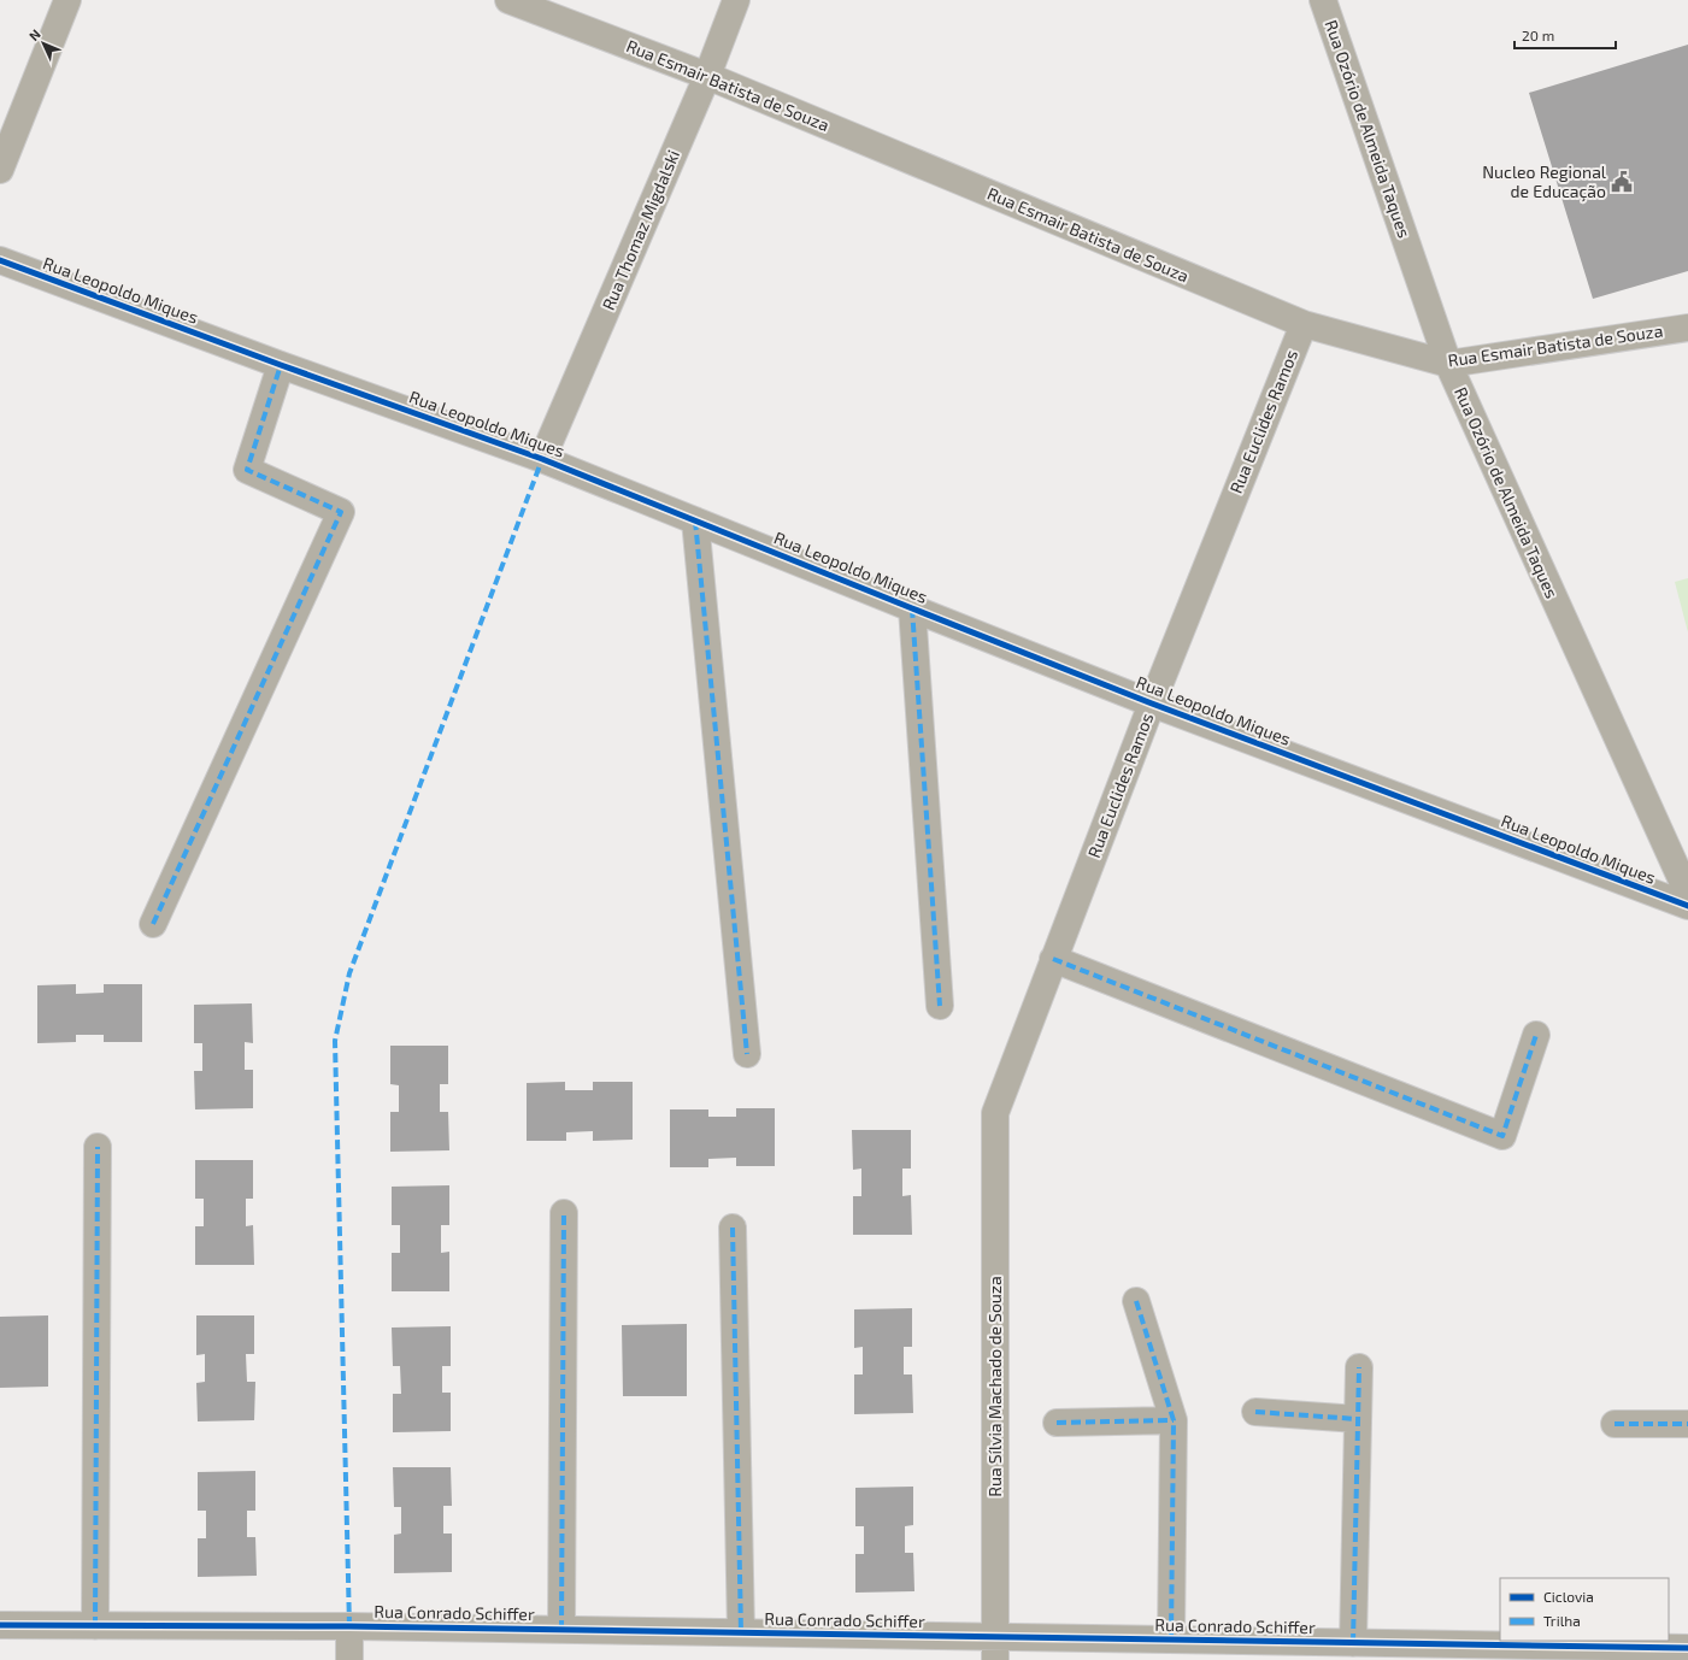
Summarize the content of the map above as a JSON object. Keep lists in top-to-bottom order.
{
  "streets": {
    "street": [
      "Rua Esmair Batista de Souza",
      "Rua Ozório de Almeida Taques",
      "Rua Thomaz Migdalski",
      "Rua Leopoldo Miques",
      "Rua Euclides Ramos",
      "Rua Sílvia Machado de Souza",
      "Rua Conrado Schiffer"
    ]
  },
  "crossings": [
    ["Rua Esmair Batista de Souza", "Rua Ozório de Almeida Taques"],
    ["Rua Esmair Batista de Souza", "Rua Thomaz Migdalski"],
    ["Rua Esmair Batista de Souza", "Rua Euclides Ramos"],
    ["Rua Thomaz Migdalski", "Rua Leopoldo Miques"],
    ["Rua Leopoldo Miques", "Rua Euclides Ramos"],
    ["Rua Euclides Ramos", "Rua Sílvia Machado de Souza"],
    ["Rua Sílvia Machado de Souza", "Rua Conrado Schiffer"]
  ],
  "places": {
    "public building": ["Nucleo Regional de Educação"]
  },
  "legend": ["Ciclovia", "Trilha"],
  "scale_bar": "20 m",
  "north": "top left"
}
